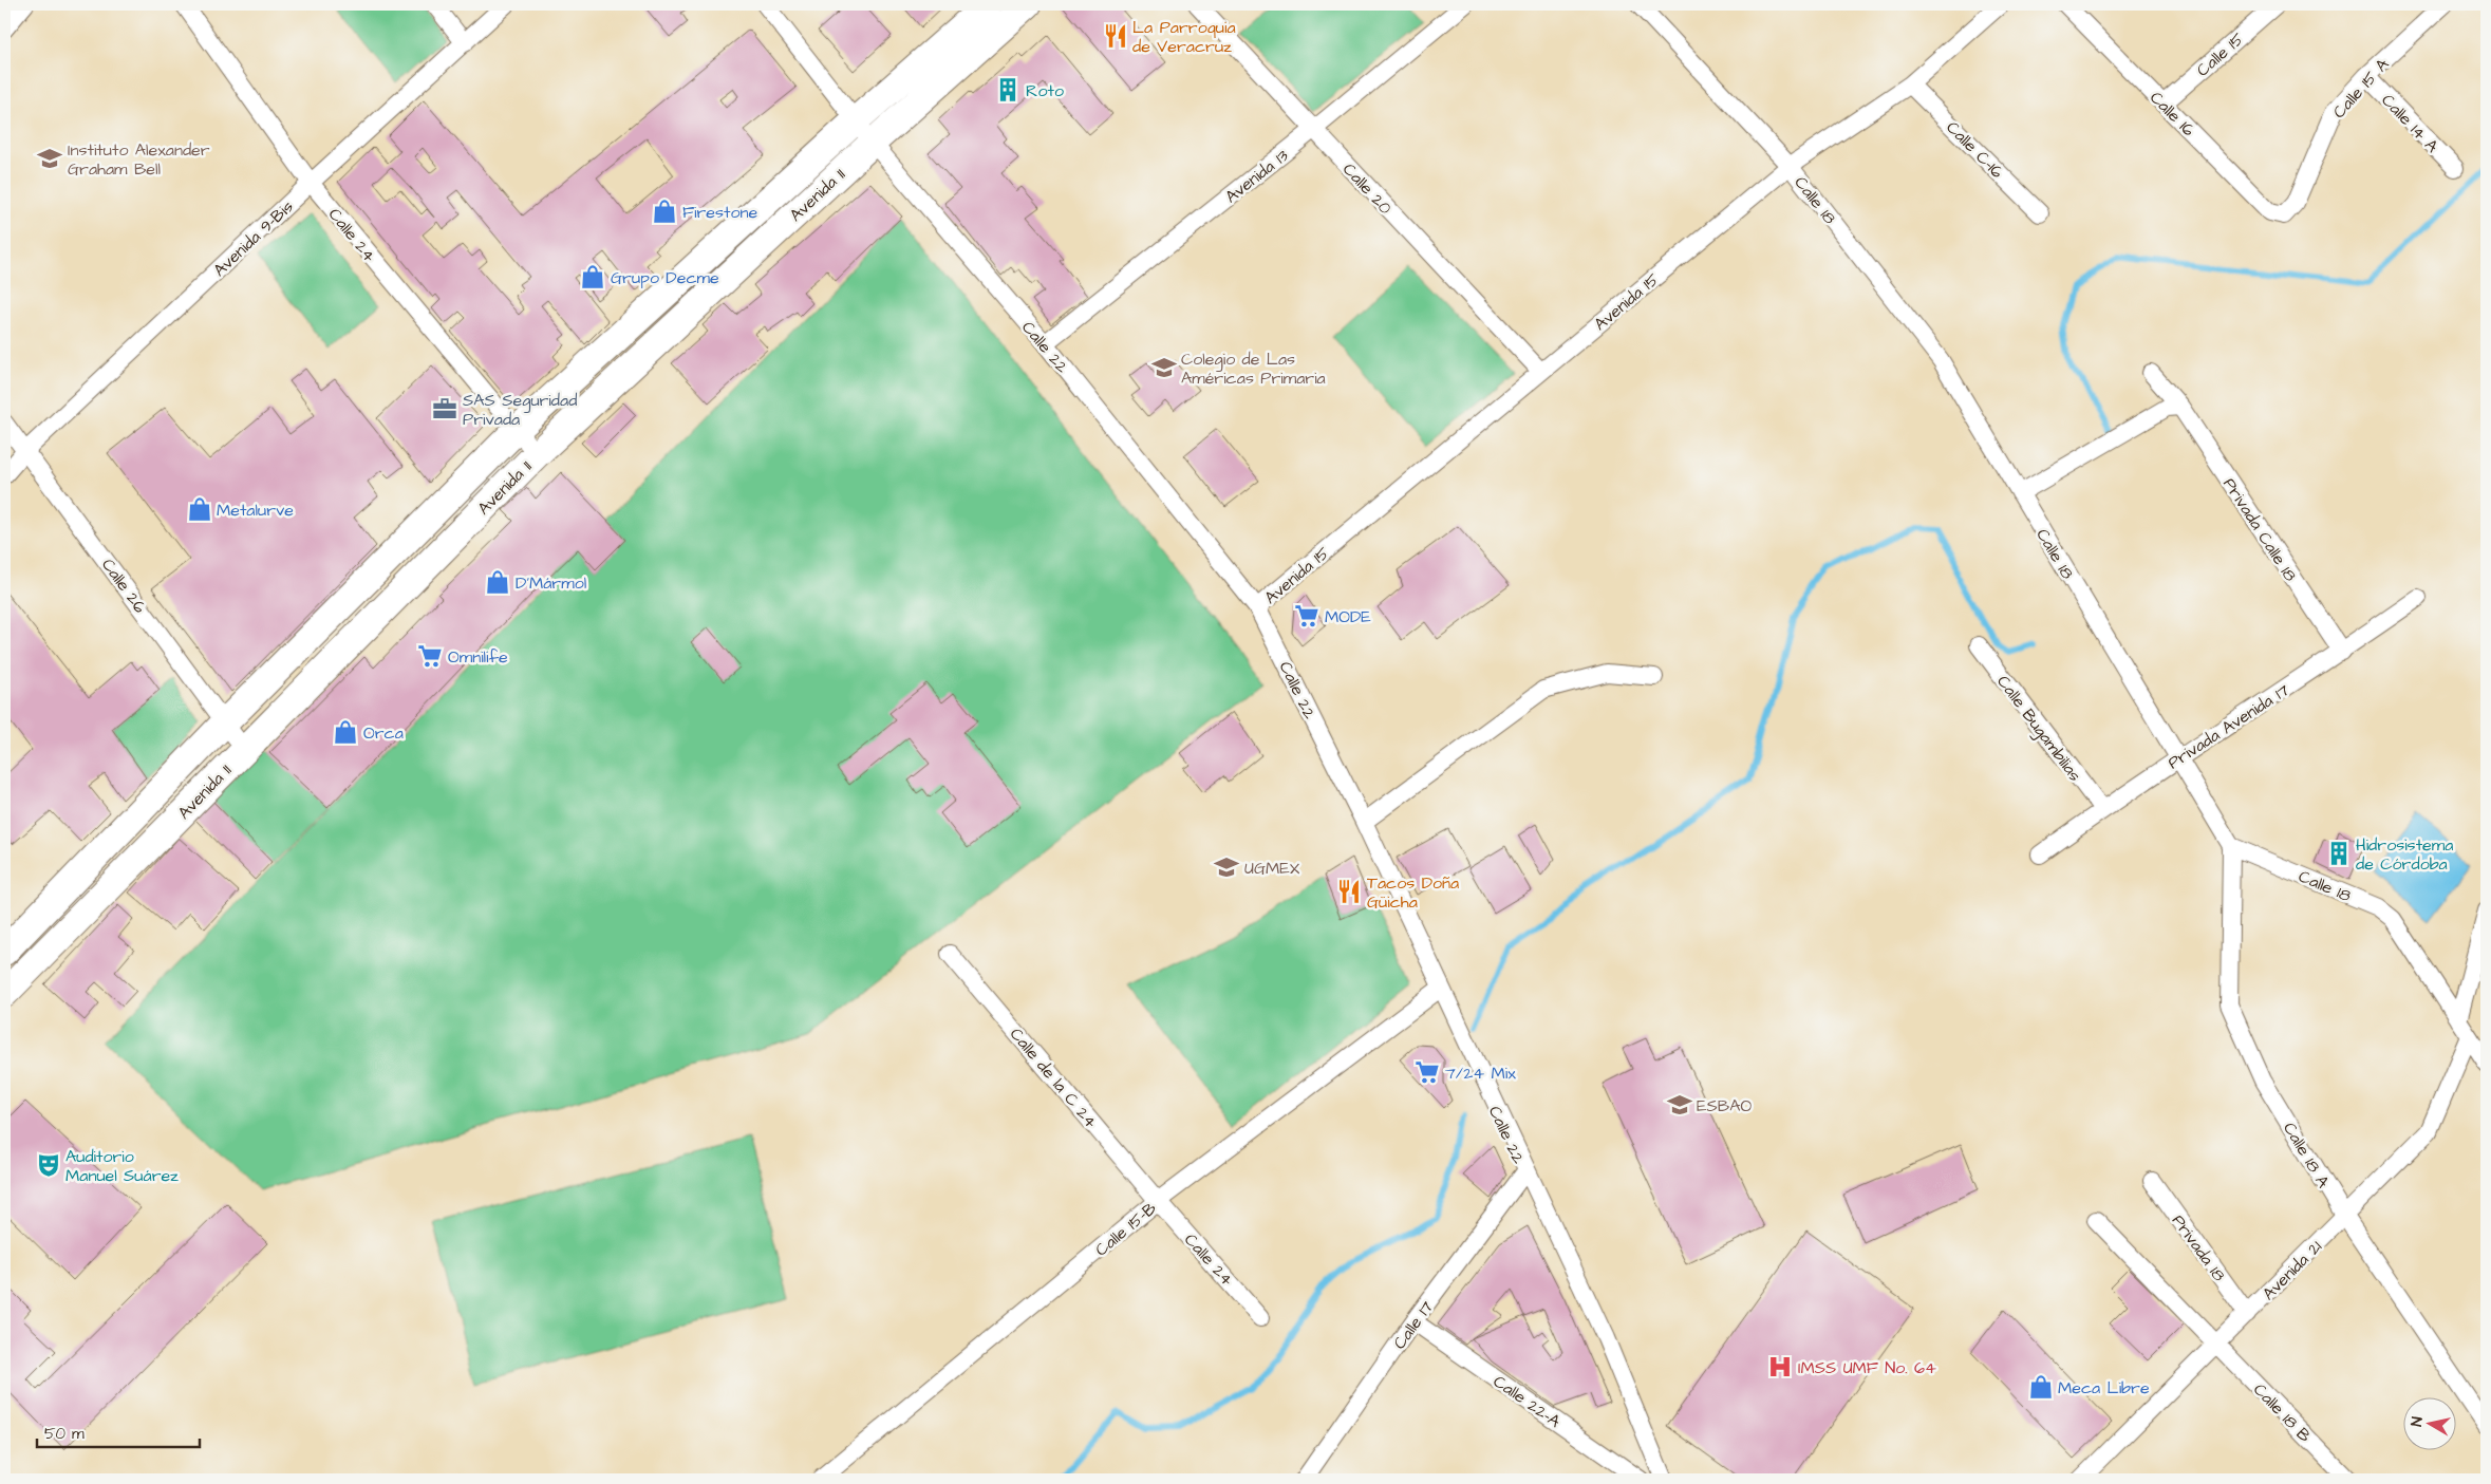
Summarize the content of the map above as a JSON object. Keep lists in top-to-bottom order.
{
  "streets": {
    "main road": ["Avenida 11"],
    "street": [
      "Calle 15",
      "Calle 15 A",
      "Calle 16",
      "Calle 14 A",
      "Calle C-16",
      "Avenida 13",
      "Calle 20",
      "Calle 18",
      "Calle 24",
      "Avenida 9-Bis",
      "Avenida 15",
      "Calle 22",
      "Privada Calle 18",
      "Calle 26",
      "Privada Avenida 17",
      "Calle Bugambilias",
      "Calle de la C 24",
      "Calle 18 A",
      "Calle 15-B",
      "Privada 18",
      "Avenida 21",
      "Calle 17",
      "Calle 22-A",
      "Calle 18 B"
    ]
  },
  "crossings": [
    ["Calle 15", "Calle 16"],
    ["Calle 15 A", "Calle 16"],
    ["Calle 15 A", "Calle 14 A"],
    ["Calle C-16", "Avenida 15"],
    ["Avenida 13", "Calle 20"],
    ["Avenida 13", "Calle 22"],
    ["Calle 20", "Avenida 15"],
    ["Avenida 11", "Calle 24"],
    ["Avenida 11", "Calle 22"],
    ["Avenida 11", "Calle 26"],
    ["Calle 18", "Avenida 15"],
    ["Calle 18", "Privada Avenida 17"],
    ["Calle 18", "Calle 18 A"],
    ["Calle 18", "Avenida 21"],
    ["Calle 24", "Avenida 9-Bis"],
    ["Calle 24", "Calle de la C 24"],
    ["Calle 24", "Calle 15-B"],
    ["Avenida 9-Bis", "Calle 26"],
    ["Avenida 15", "Calle 22"],
    ["Calle 22", "Calle 15-B"],
    ["Calle 22", "Calle 17"],
    ["Privada Calle 18", "Privada Avenida 17"],
    ["Privada Avenida 17", "Calle Bugambilias"],
    ["Calle de la C 24", "Calle 15-B"],
    ["Calle 18 A", "Avenida 21"],
    ["Privada 18", "Avenida 21"],
    ["Avenida 21", "Calle 18 B"],
    ["Calle 17", "Calle 22-A"]
  ],
  "places": {
    "restaurant": ["La Parroquia de Veracruz", "Tacos Doña Güicha"],
    "building": ["Roto", "Hidrosistema de Córdoba"],
    "school or university": [
      "Instituto Alexander Graham Bell",
      "Colegio de Las Américas Primaria",
      "UGMEX",
      "ESBAO"
    ],
    "shop": [
      "Firestone",
      "Grupo Decme",
      "Metalurve",
      "D'Mármol",
      "Orca",
      "Meca Libre"
    ],
    "office": ["SAS Seguridad Privada"],
    "supermarket": ["MODE", "Omnilife", "7/24 Mix"],
    "theatre": ["Auditorio Manuel Suárez"],
    "hospital": ["IMSS UMF No. 64"]
  },
  "scale_bar": "50 m",
  "north": "left"
}
